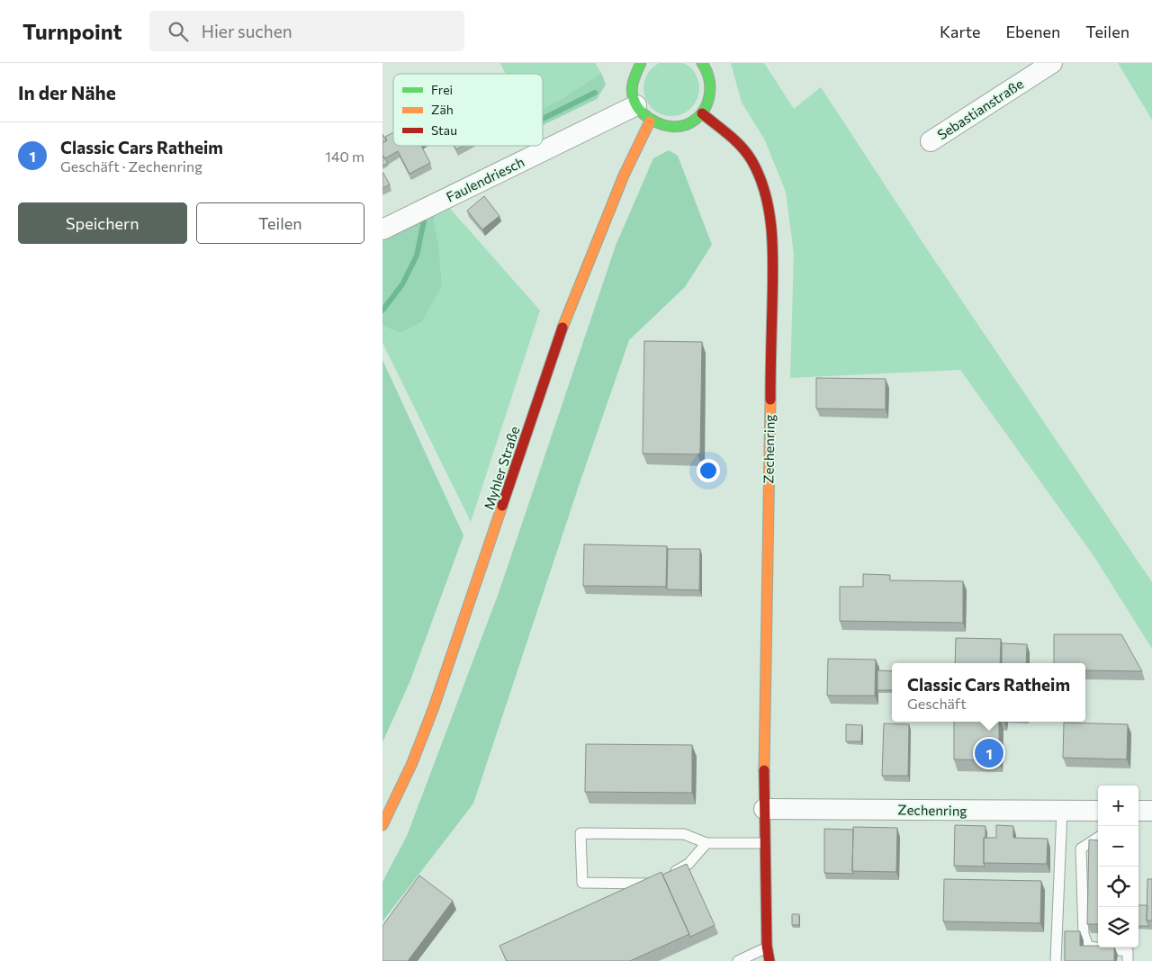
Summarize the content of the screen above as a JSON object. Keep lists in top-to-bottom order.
{
  "streets": {
    "main road": ["Zechenring", "Myhler Straße"],
    "street": ["Sebastianstraße", "Faulendriesch"]
  },
  "legend": ["Frei", "Zäh", "Stau"],
  "page": {
    "header": "Turnpoint",
    "search": "Hier suchen",
    "nav": ["Karte", "Ebenen", "Teilen"],
    "heading": "In der Nähe",
    "list": [
      {
        "mark": "1",
        "name": "Classic Cars Ratheim",
        "note": "Geschäft · Zechenring",
        "value": "140 m"
      }
    ],
    "buttons": ["Speichern", "Teilen"],
    "popup": ["Classic Cars Ratheim", "Geschäft"],
    "pins": "1",
    "map_buttons": ["+", "−"]
  }
}
